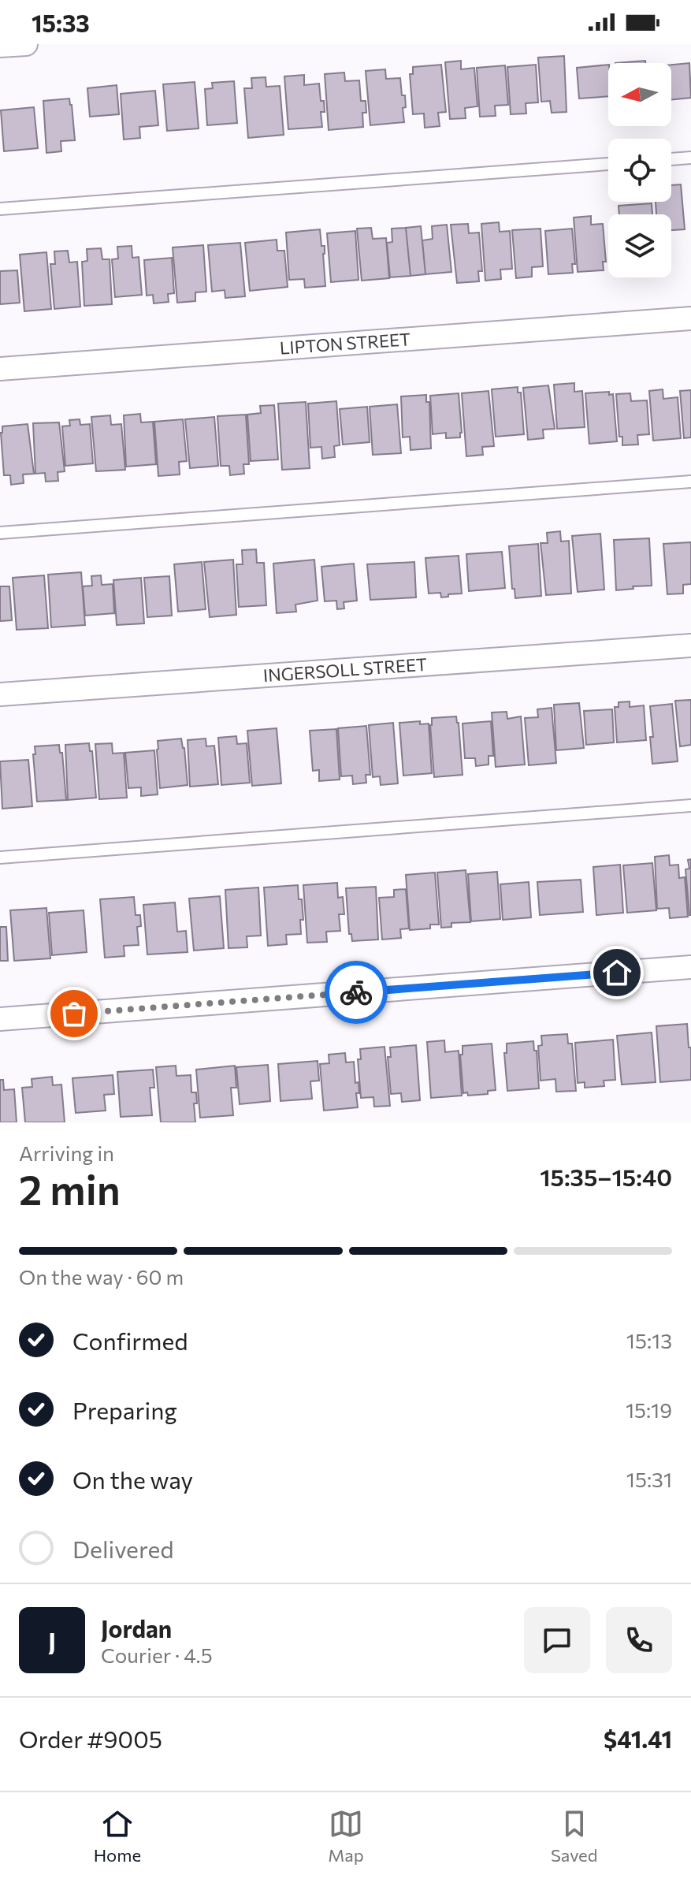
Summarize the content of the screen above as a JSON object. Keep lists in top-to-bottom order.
{
  "streets": {
    "street": ["LIPTON STREET", "INGERSOLL STREET"]
  },
  "north": "left",
  "page": {
    "status": "15:33",
    "heading": ["2 min", "Arriving in", "15:35–15:40"],
    "panel": [
      "Jordan",
      "Courier · 4.5",
      "Order #9005",
      "$41.41"
    ],
    "bar": "On the way · 60 m",
    "list": [
      ["Confirmed", "15:13"],
      ["Preparing", "15:19"],
      ["On the way", "15:31"],
      "Delivered"
    ],
    "round": "J",
    "tabs": ["Home", "Map", "Saved"]
  }
}
